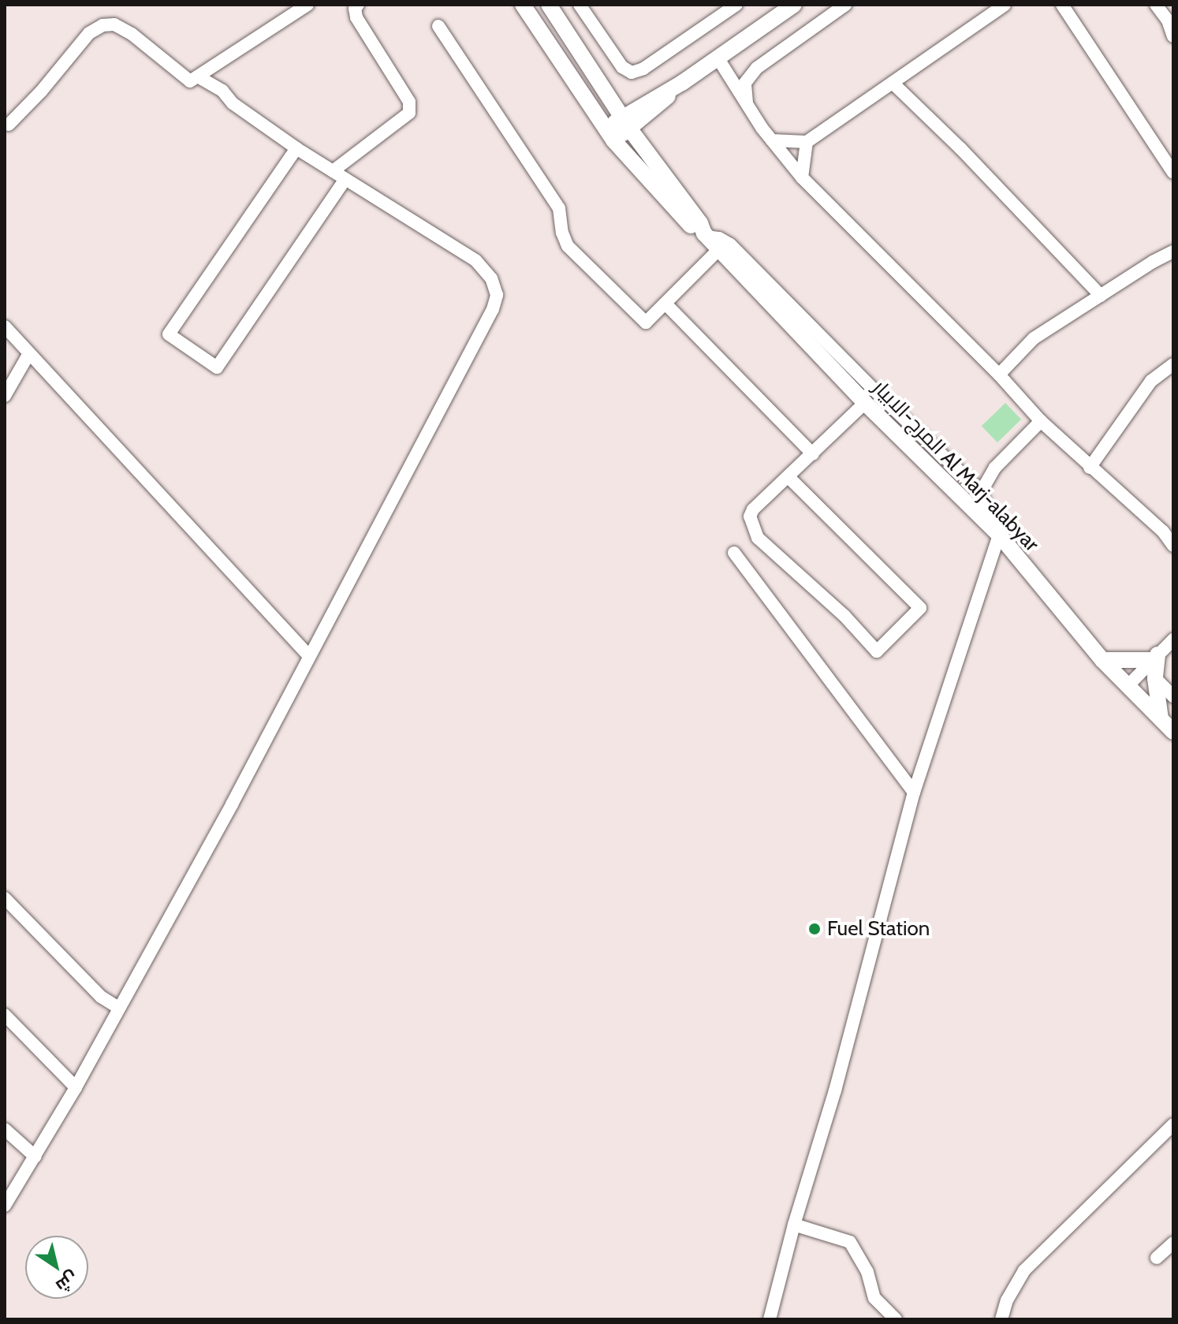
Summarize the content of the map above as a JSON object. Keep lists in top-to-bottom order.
{
  "streets": {
    "main road": ["المرج-الابيار Al Marj-alabyar"]
  },
  "places": ["Fuel Station"],
  "north": "bottom right"
}
